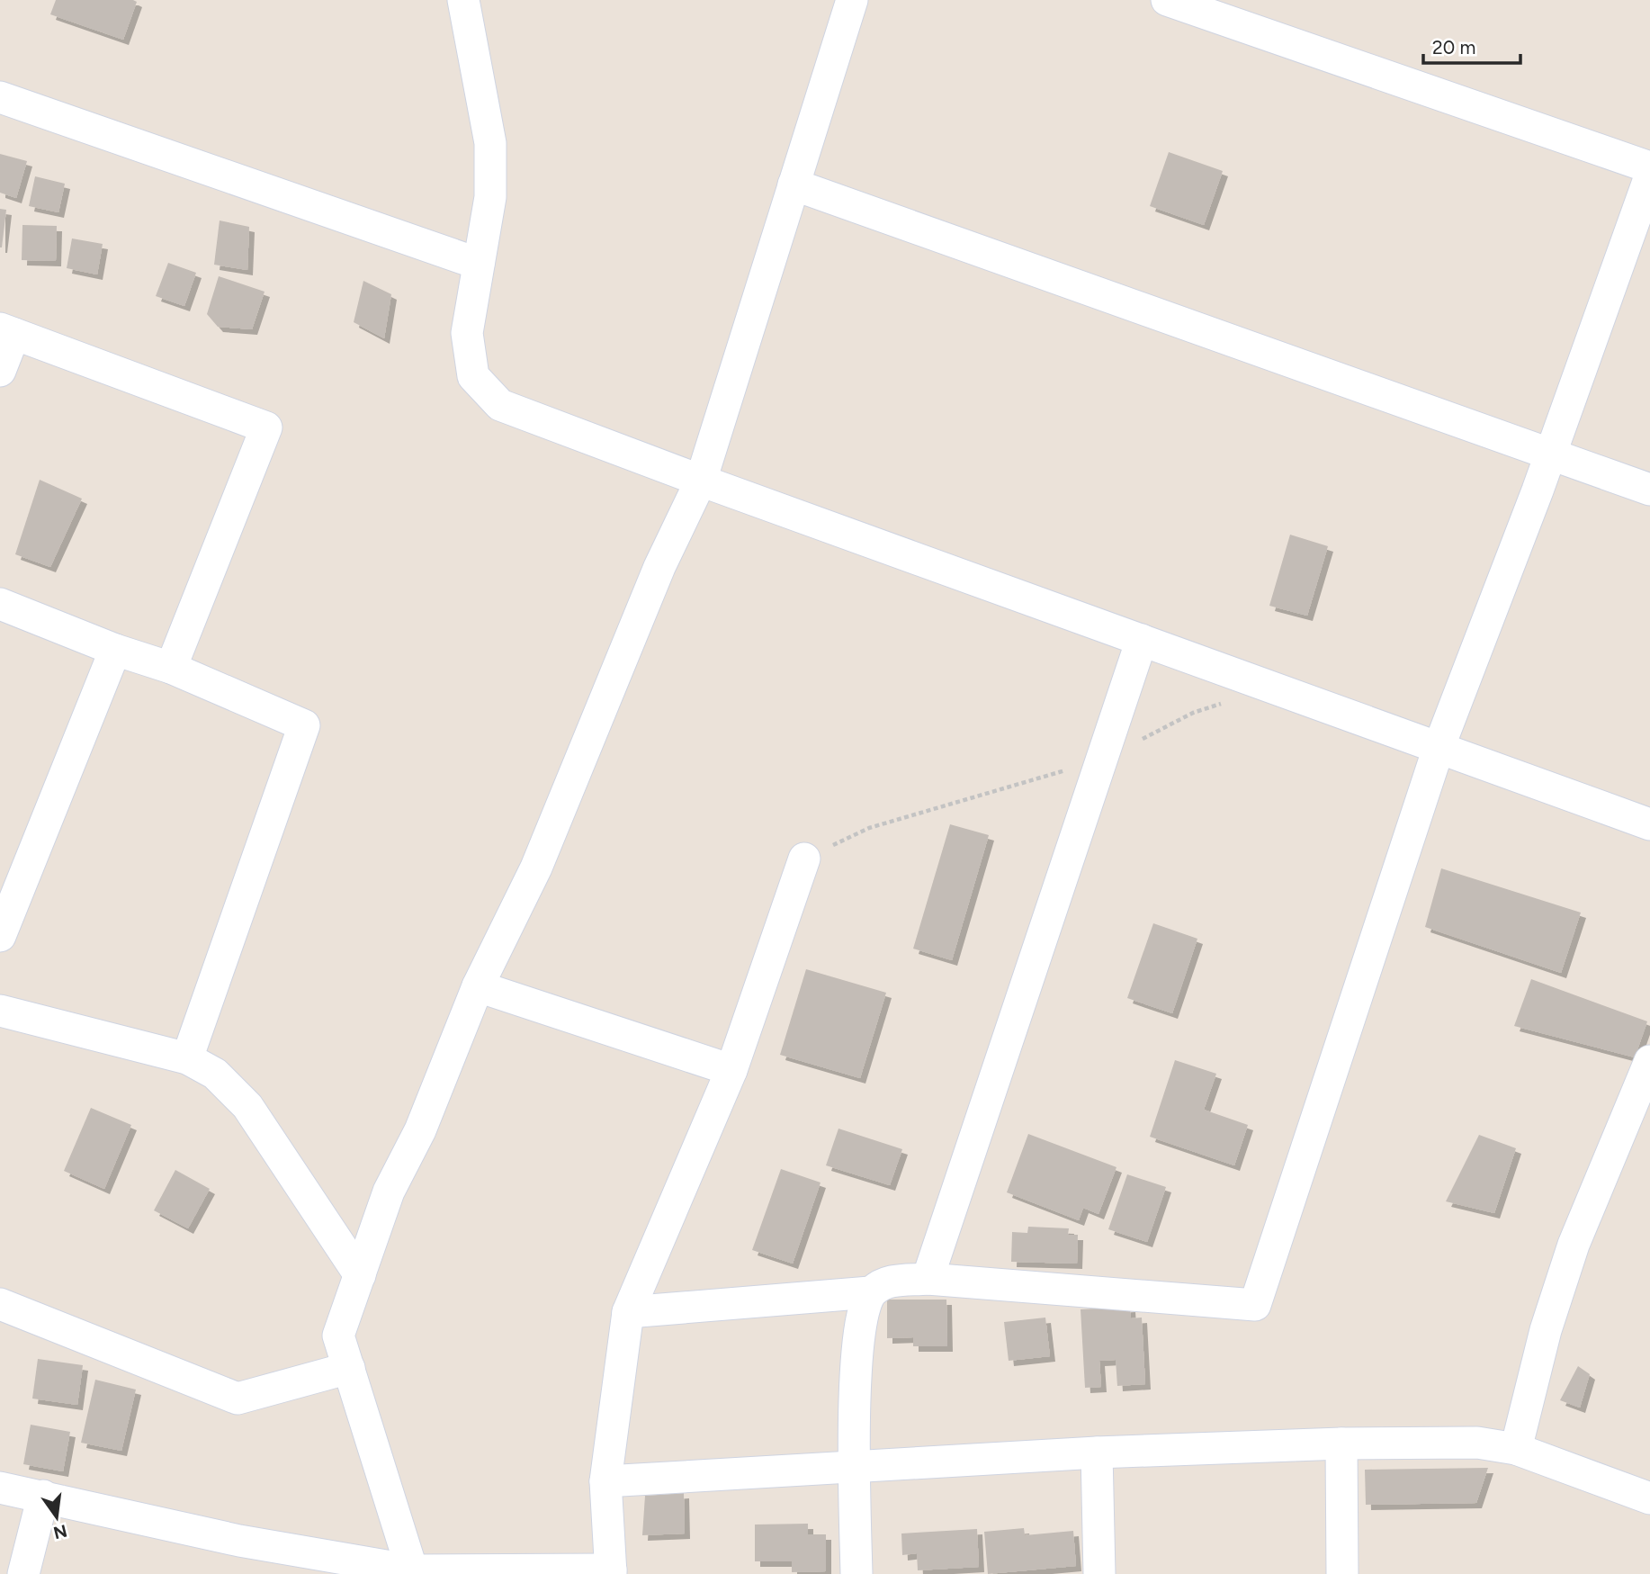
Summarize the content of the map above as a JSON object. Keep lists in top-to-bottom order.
{
  "scale_bar": "20 m",
  "north": "bottom"
}
